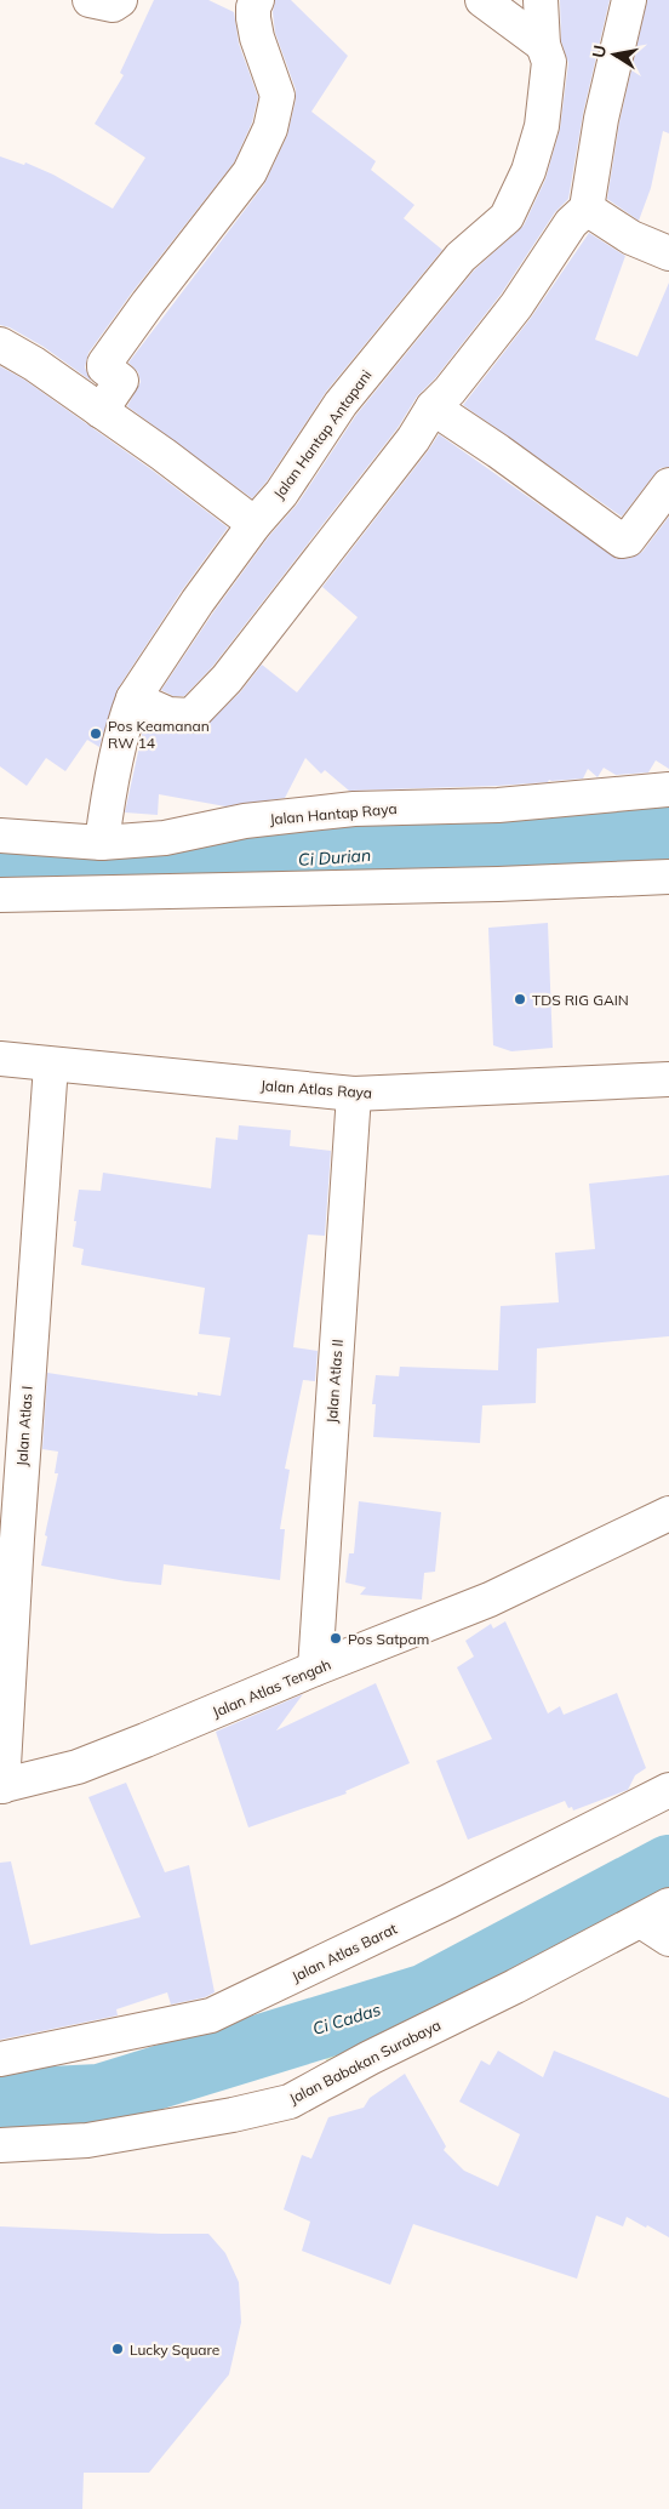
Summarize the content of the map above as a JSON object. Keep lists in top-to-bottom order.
{
  "streets": {
    "street": [
      "Jalan Hantap Antapani",
      "Jalan Hantap Raya",
      "Jalan Atlas Raya",
      "Jalan Atlas II",
      "Jalan Atlas I",
      "Jalan Atlas Tengah",
      "Jalan Atlas Barat",
      "Jalan Babakan Surabaya"
    ]
  },
  "crossings": [
    ["Jalan Hantap Antapani", "Jalan Hantap Raya"],
    ["Jalan Atlas Raya", "Jalan Atlas II"],
    ["Jalan Atlas Raya", "Jalan Atlas I"],
    ["Jalan Atlas II", "Jalan Atlas Tengah"],
    ["Jalan Atlas I", "Jalan Atlas Tengah"]
  ],
  "water": ["Ci Durian", "Ci Cadas"],
  "places": [
    "Pos Keamanan RW 14",
    "TDS RIG GAIN",
    "Pos Satpam",
    "Lucky Square"
  ],
  "north": "left"
}
